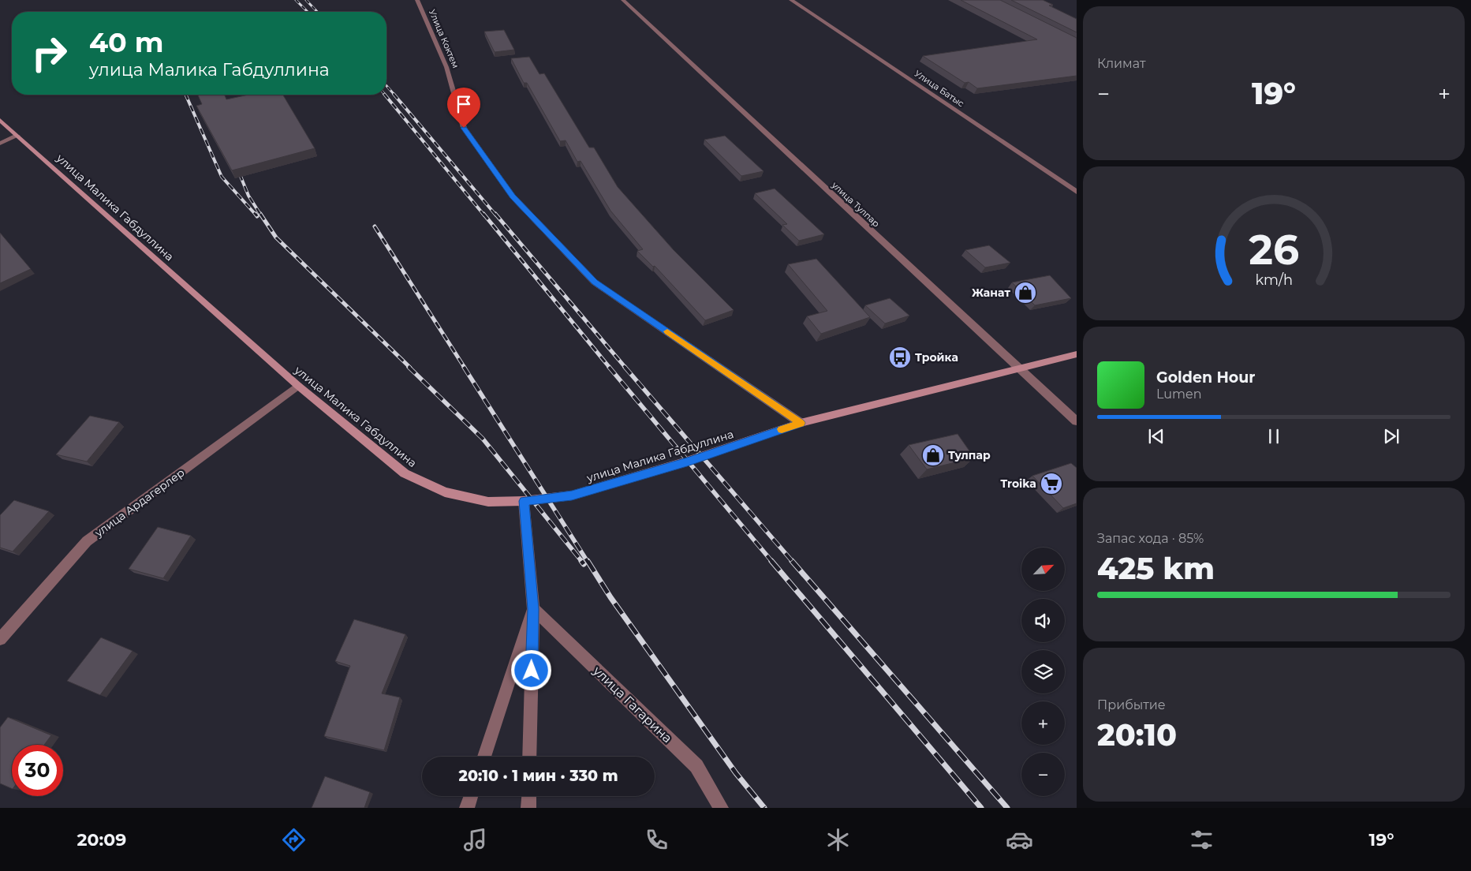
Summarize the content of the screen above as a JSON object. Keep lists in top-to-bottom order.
{
  "streets": {
    "main road": ["улица Малика Габдуллина"],
    "street": [
      "Улица Коктем",
      "Улица Батыс",
      "улица Тулпар",
      "улица Ардагерлер",
      "улица Гагарина"
    ]
  },
  "crossings": [
    ["Улица Коктем", "улица Малика Габдуллина"],
    ["улица Тулпар", "улица Малика Габдуллина"],
    ["улица Малика Габдуллина", "улица Ардагерлер"]
  ],
  "places": {
    "shop": ["Жанат", "Тулпар"],
    "bus stop": ["Тройка"],
    "supermarket": ["Troika"]
  },
  "north": "top right",
  "page": {
    "tile": [
      "Климат",
      ["Запас хода · 85%", "425 km"],
      ["Прибытие", "20:10"]
    ],
    "turn": ["40 m", "улица Малика Габдуллина"],
    "heat": ["−", "19°", "+"],
    "song": ["Golden Hour", "Lumen"],
    "map_buttons": ["+", "−"],
    "limit": "30",
    "trip": "20:10 · 1 мин · 330 m",
    "tabs": ["20:09", "19°"],
    "gauge": ["26", "km/h"]
  }
}
